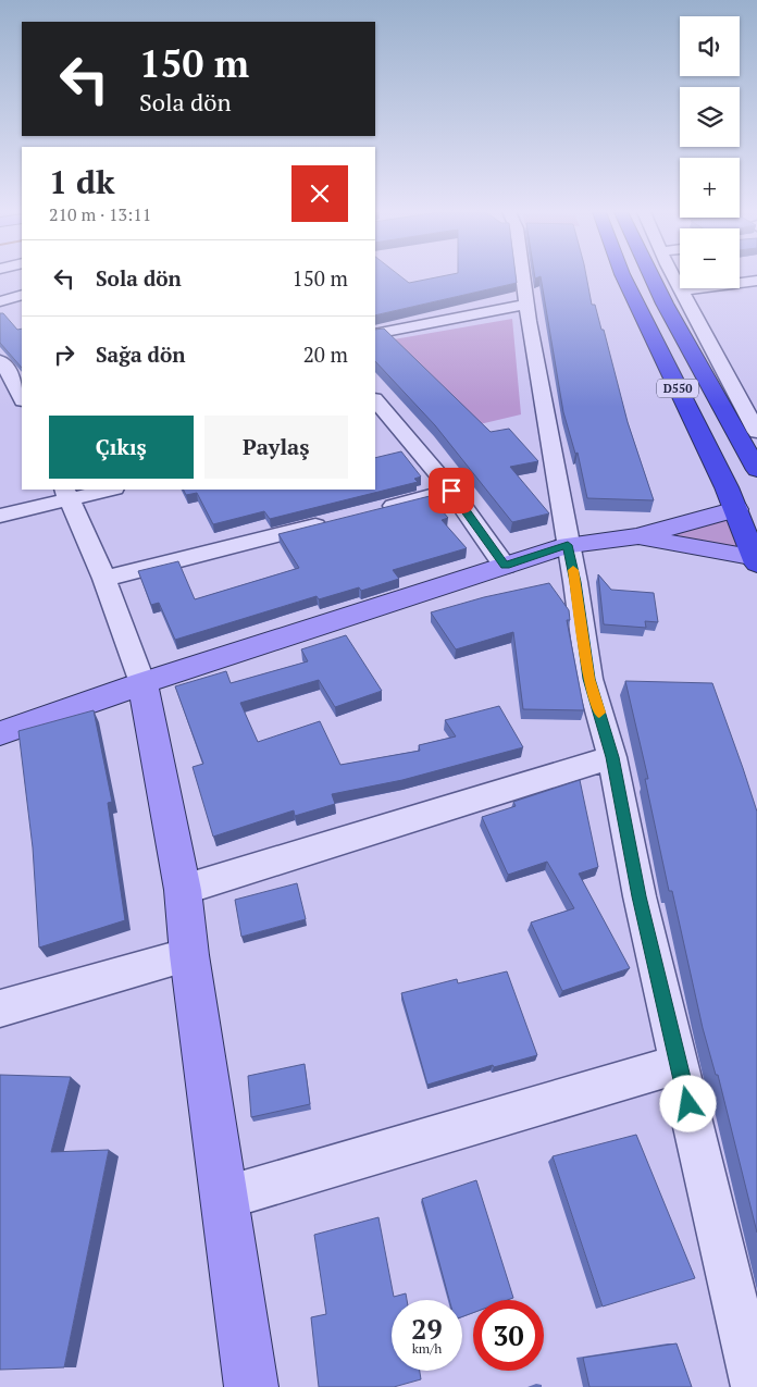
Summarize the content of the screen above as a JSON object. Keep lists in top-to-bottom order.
{
  "streets": {
    "highway": ["D550"]
  },
  "page": {
    "map_buttons": ["+", "−"],
    "turn": ["150 m", "Sola dön"],
    "heading": ["1 dk", "210 m · 13:11"],
    "list": [
      {
        "name": "Sola dön",
        "value": "150 m"
      },
      {
        "name": "Sağa dön",
        "value": "20 m"
      }
    ],
    "buttons": ["Çıkış", "Paylaş"],
    "speed": "29 km/h",
    "limit": "30"
  }
}
